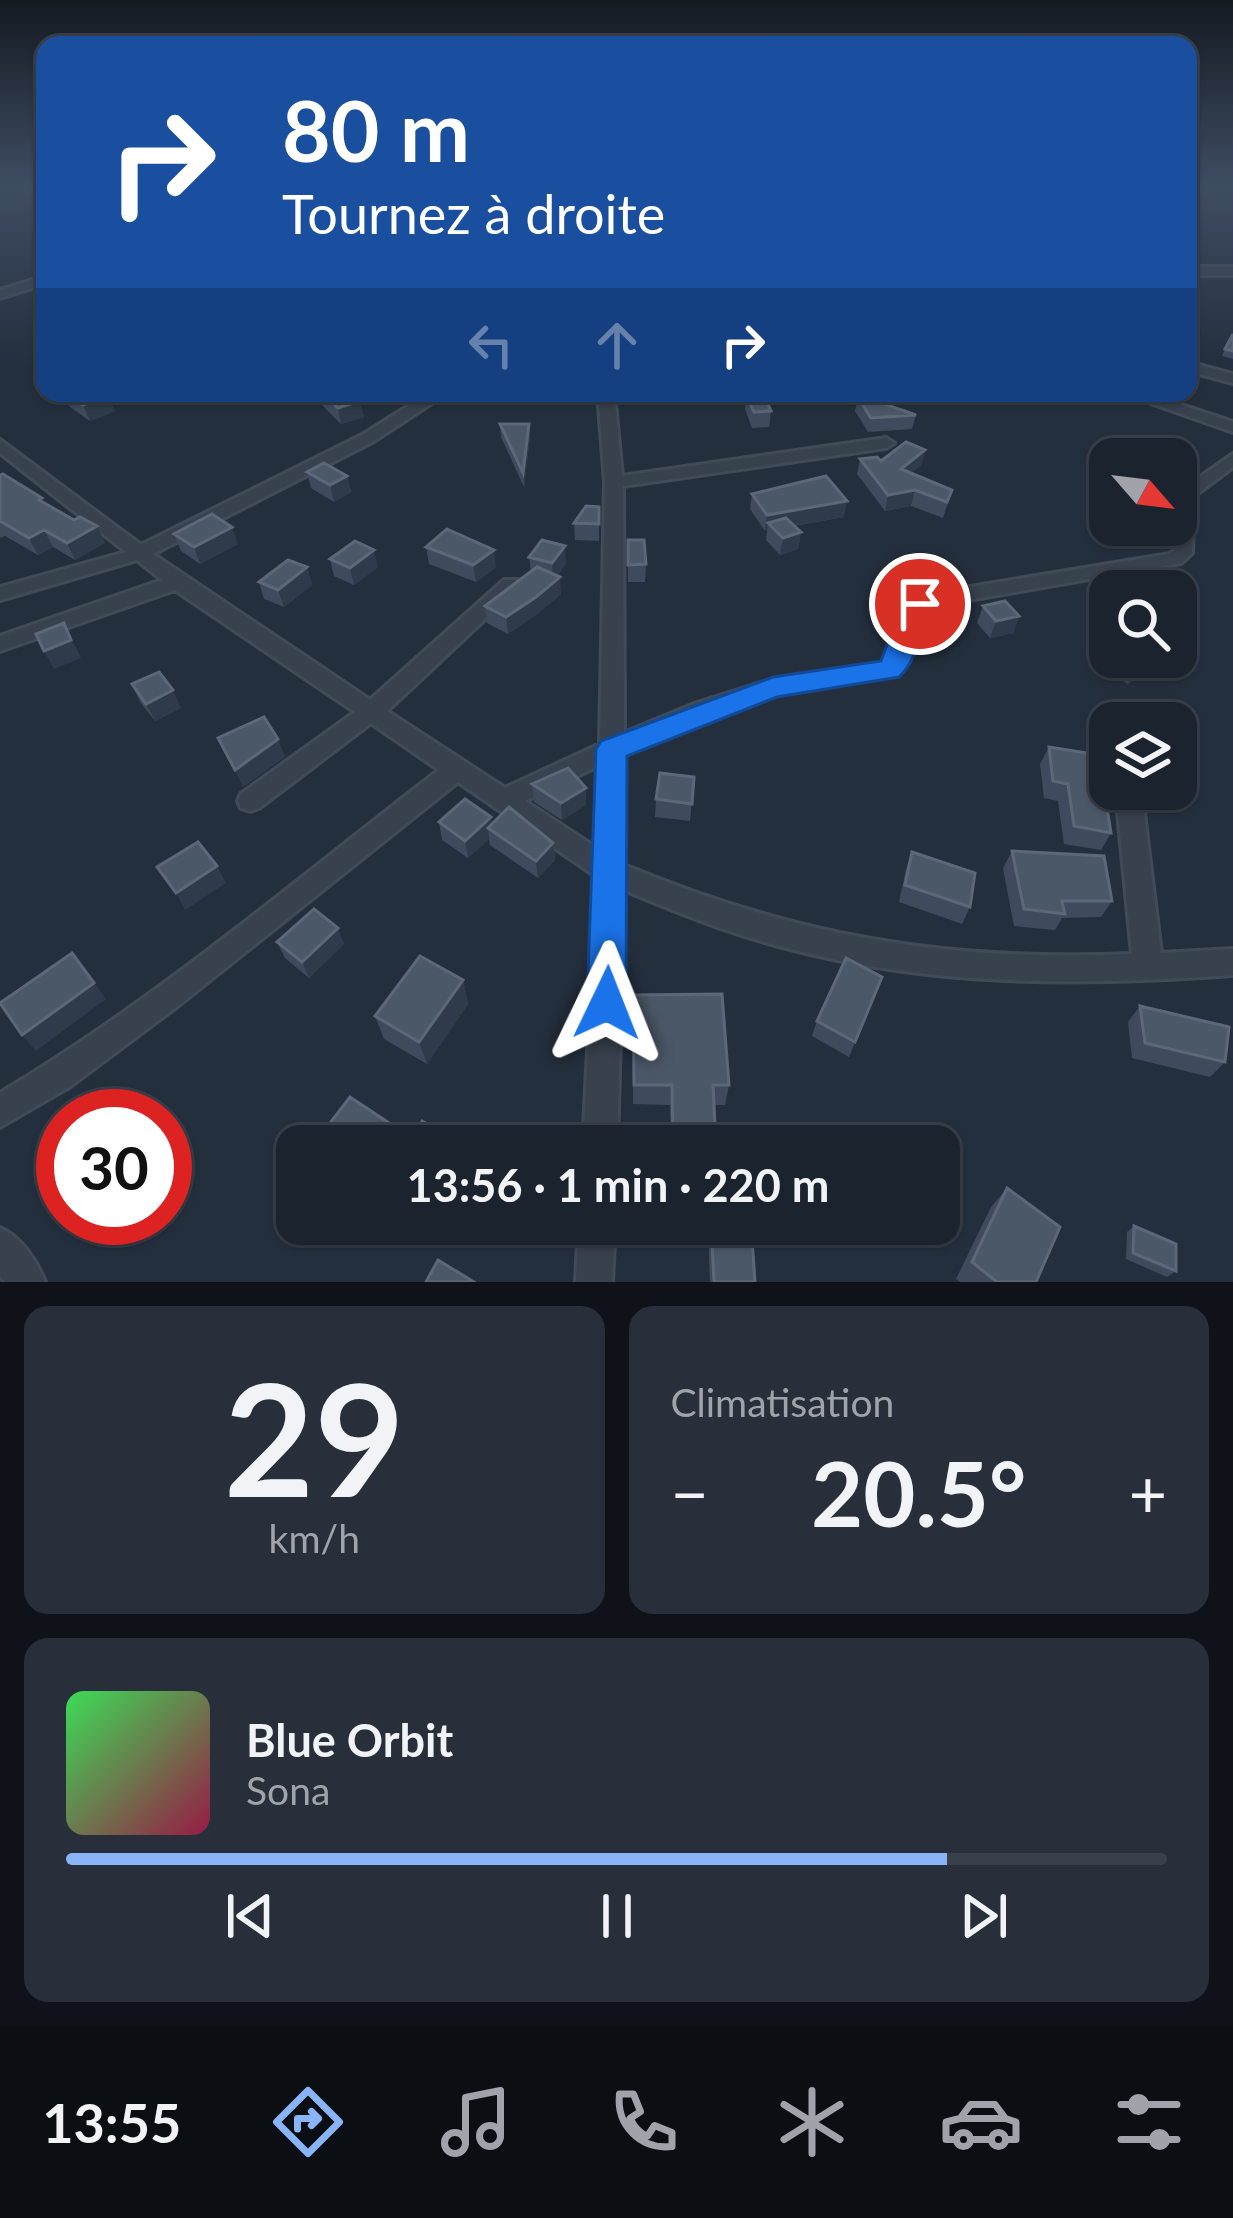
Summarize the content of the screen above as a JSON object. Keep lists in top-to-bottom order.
{
  "north": "bottom right",
  "page": {
    "turn": ["80 m", "Tournez à droite"],
    "limit": "30",
    "trip": "13:56 · 1 min · 220 m",
    "tile": [
      ["29", "km/h"],
      "Climatisation"
    ],
    "heat": ["−", "20.5°", "+"],
    "song": ["Blue Orbit", "Sona"],
    "tabs": "13:55"
  }
}
